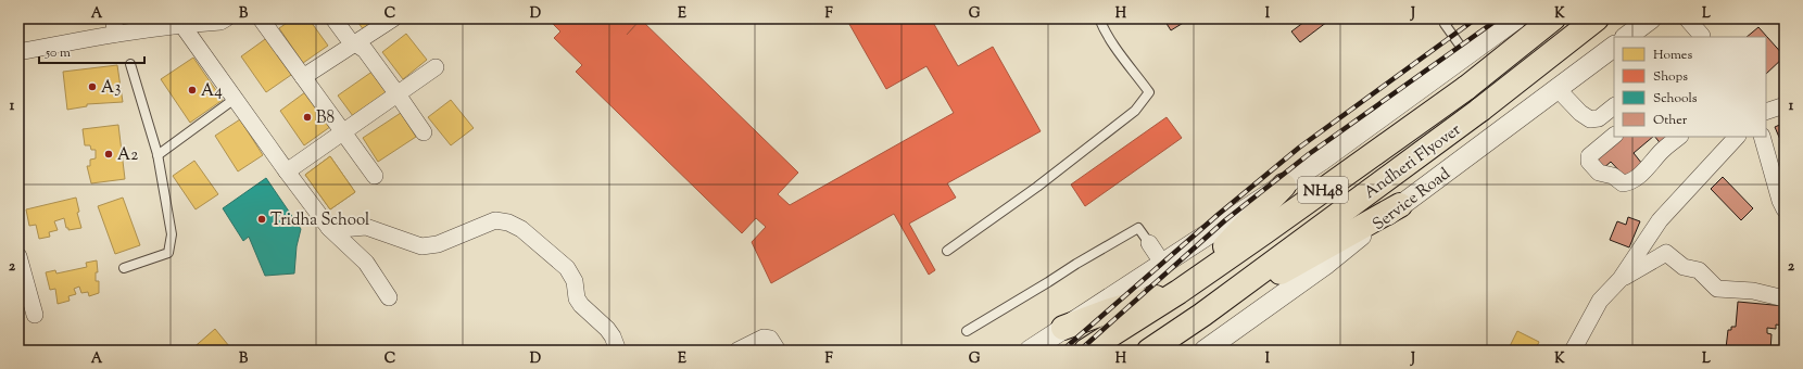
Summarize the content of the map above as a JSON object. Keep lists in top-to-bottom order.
{
  "streets": {
    "highway": ["Andheri Flyover", "NH48"],
    "street": ["Service Road"]
  },
  "crossings": [
    ["Andheri Flyover", "NH48"]
  ],
  "places": [
    "A3",
    "A4",
    "B8",
    "A2",
    "Tridha School"
  ],
  "legend": [
    "Homes",
    "Shops",
    "Schools",
    "Other"
  ],
  "scale_bar": "50 m",
  "grid": {
    "columns": [
      "A",
      "B",
      "C",
      "D",
      "E",
      "F",
      "G",
      "H",
      "I",
      "J",
      "K",
      "L"
    ],
    "rows": ["1", "2"]
  }
}
